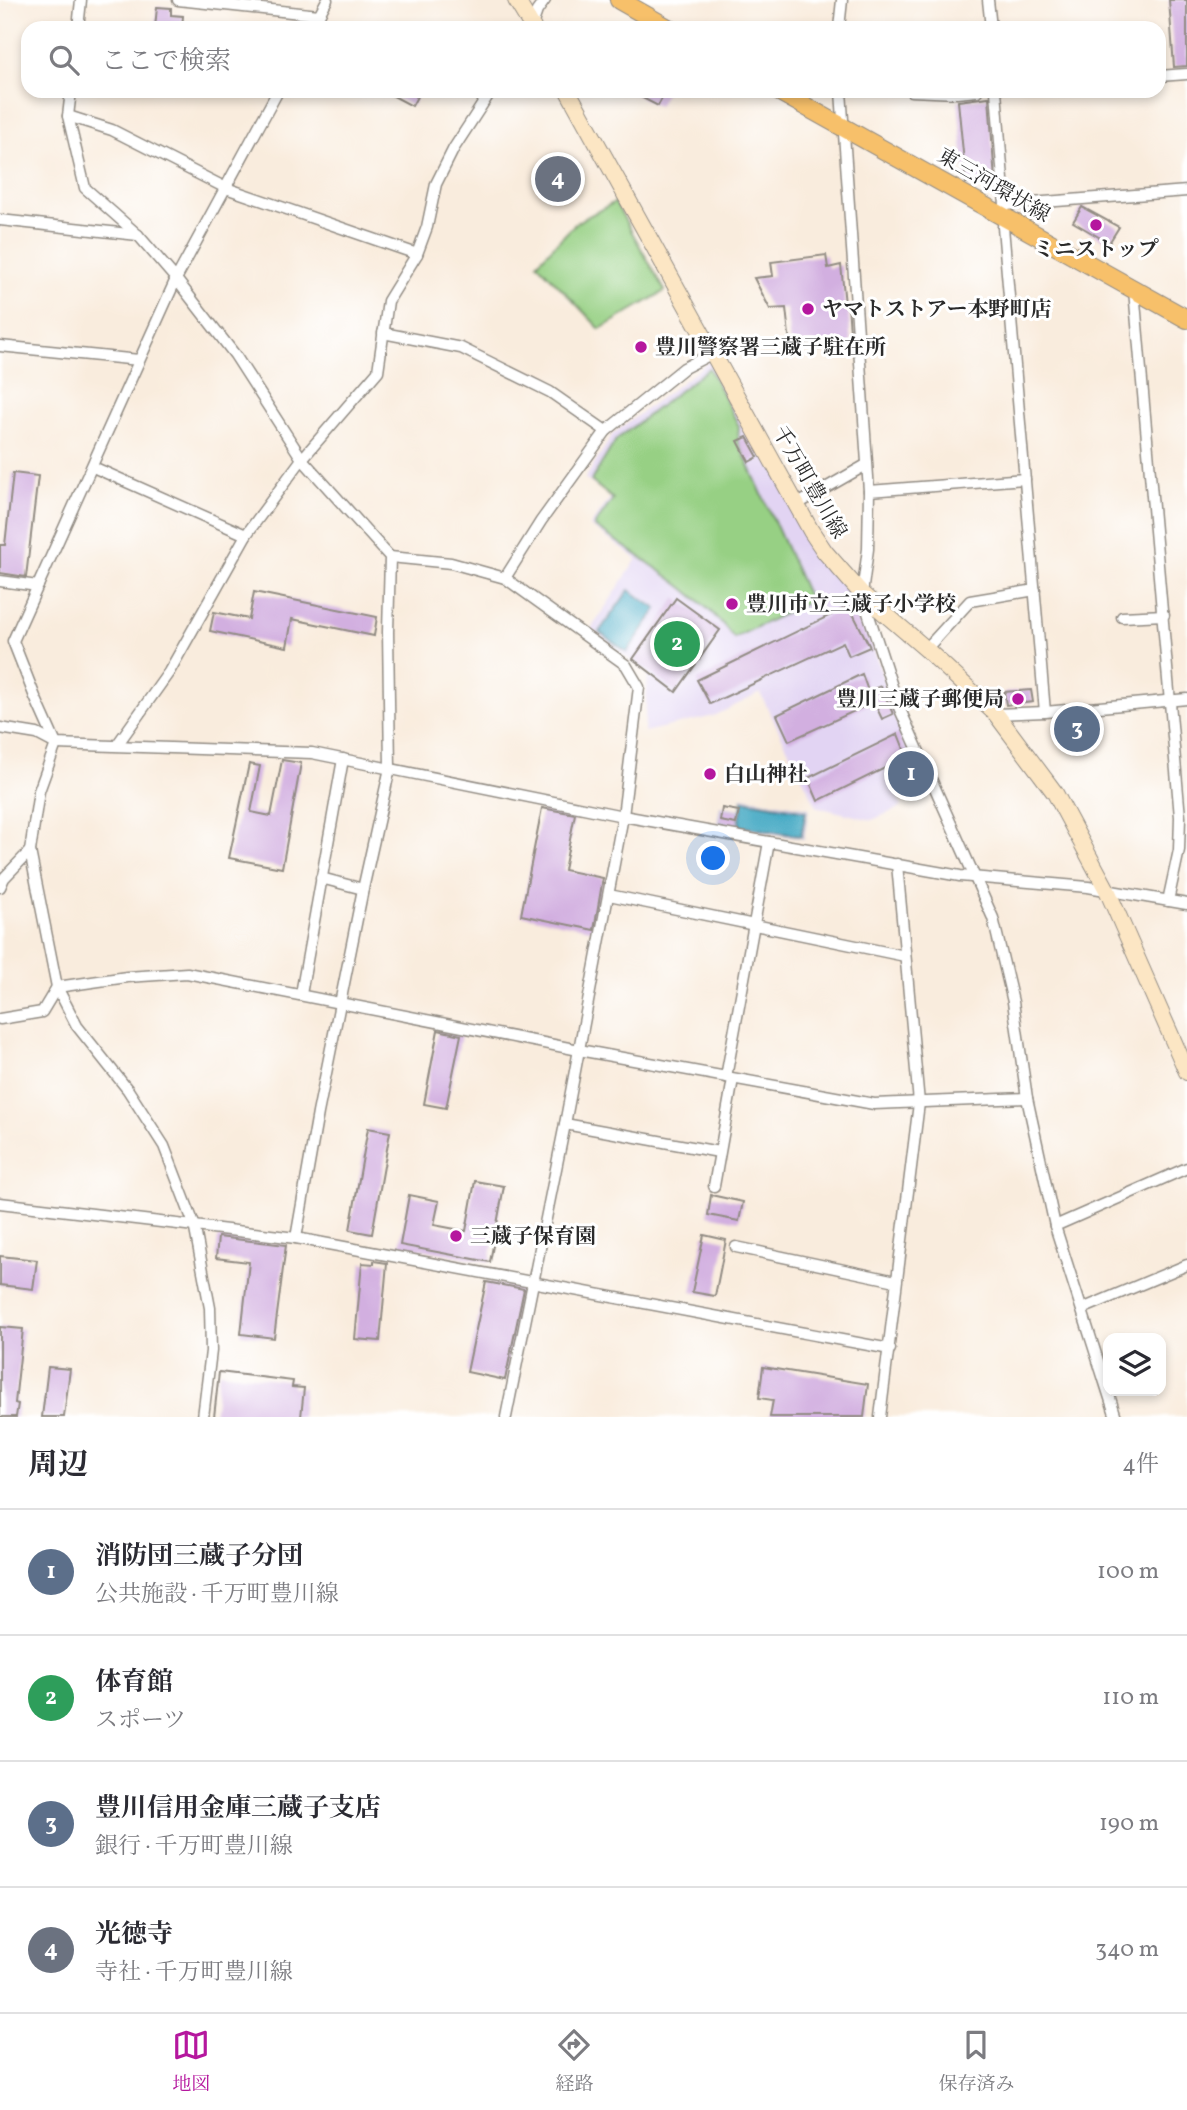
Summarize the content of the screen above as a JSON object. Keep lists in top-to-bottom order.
{
  "streets": {
    "main road": ["東三河環状線", "千万町豊川線"]
  },
  "places": [
    "ミニストップ",
    "ヤマトストアー本野町店",
    "豊川警察署三蔵子駐在所",
    "豊川市立三蔵子小学校",
    "豊川三蔵子郵便局",
    "白山神社",
    "三蔵子保育園"
  ],
  "page": {
    "search": "ここで検索",
    "pins": [
      "4",
      "2",
      "3",
      "1"
    ],
    "heading": ["周辺", "4件"],
    "list": [
      {
        "mark": "1",
        "name": "消防団三蔵子分団",
        "note": "公共施設 · 千万町豊川線",
        "value": "100 m"
      },
      {
        "mark": "2",
        "name": "体育館",
        "note": "スポーツ",
        "value": "110 m"
      },
      {
        "mark": "3",
        "name": "豊川信用金庫三蔵子支店",
        "note": "銀行 · 千万町豊川線",
        "value": "190 m"
      },
      {
        "mark": "4",
        "name": "光徳寺",
        "note": "寺社 · 千万町豊川線",
        "value": "340 m"
      }
    ],
    "nav": ["地図", "経路", "保存済み"]
  }
}
